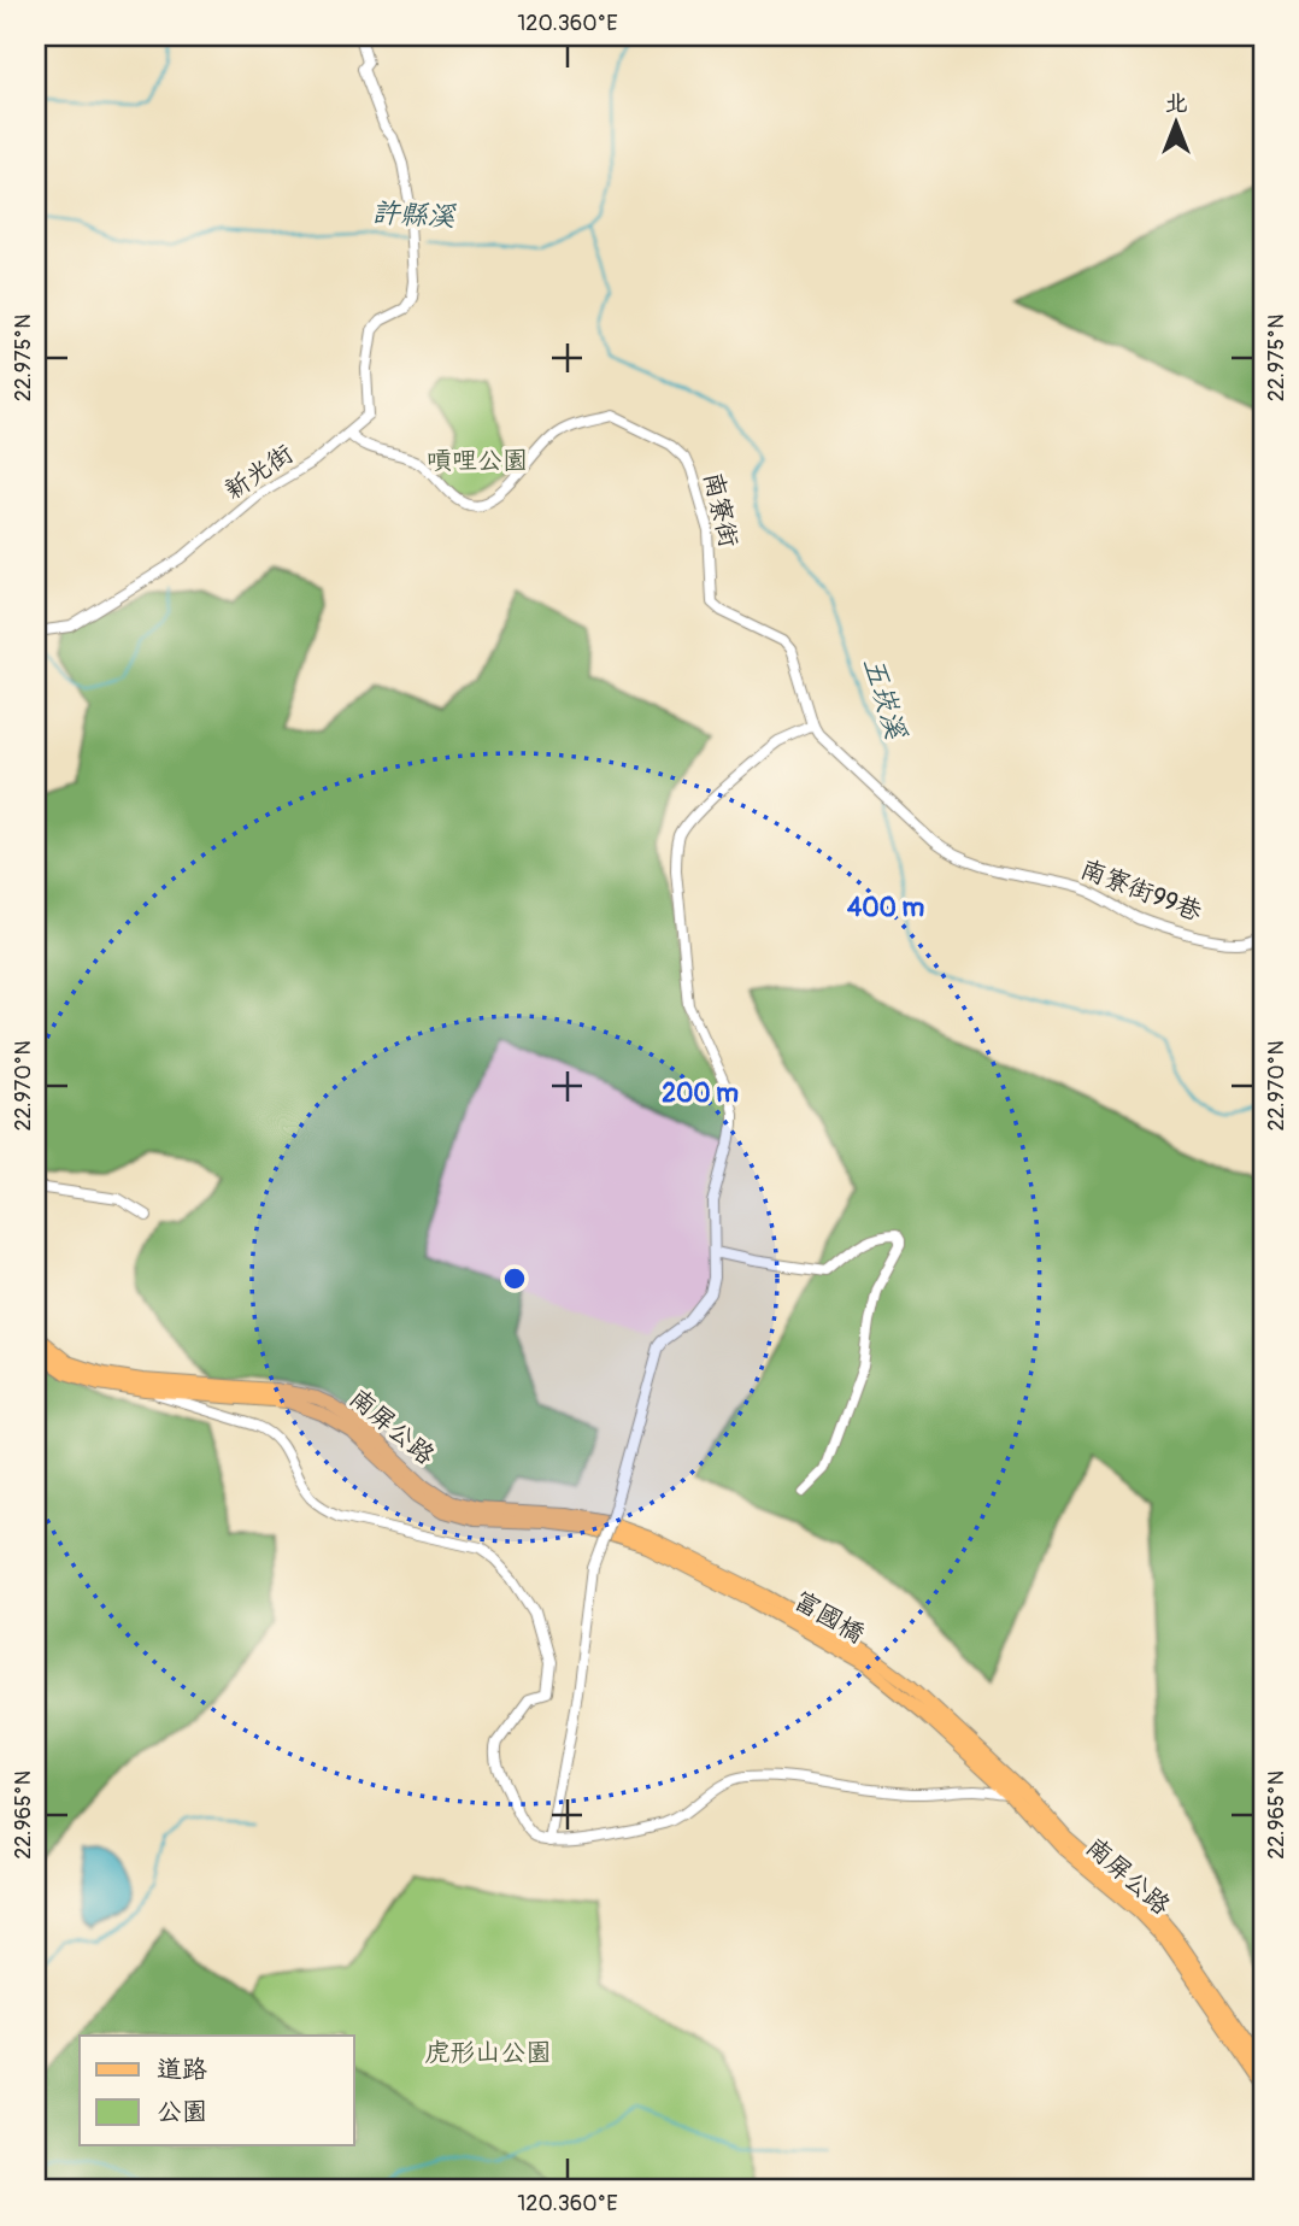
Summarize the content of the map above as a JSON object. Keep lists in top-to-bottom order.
{
  "streets": {
    "main road": ["南屏公路", "富國橋"],
    "street": ["新光街", "南寮街", "南寮街99巷"]
  },
  "crossings": [
    ["新光街", "南寮街"],
    ["南寮街", "南寮街99巷"],
    ["南屏公路", "富國橋"]
  ],
  "water": ["許縣溪", "五崁溪"],
  "parks": ["嗊哩公園", "虎形山公園"],
  "legend": ["道路", "公園"],
  "north": "top",
  "coordinates": [
    "120.360°E",
    "22.975°N",
    "22.970°N",
    "22.965°N"
  ],
  "rings": ["400 m", "200 m"]
}
